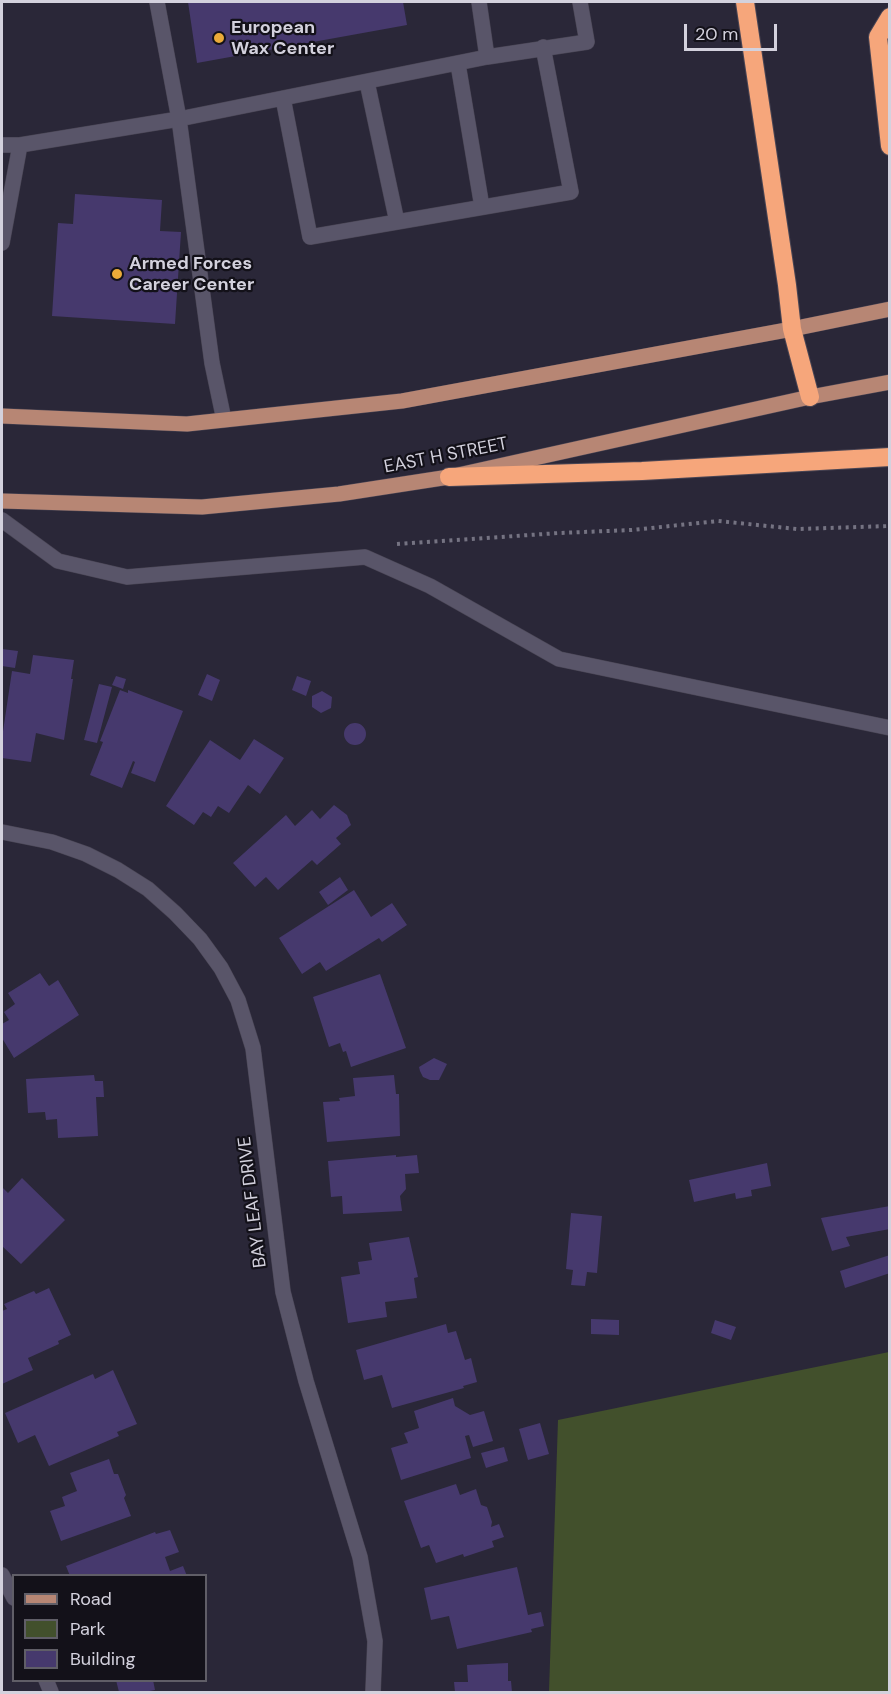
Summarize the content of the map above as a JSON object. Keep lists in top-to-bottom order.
{
  "streets": {
    "main road": ["EAST H STREET"],
    "street": ["BAY LEAF DRIVE"]
  },
  "places": ["European Wax Center", "Armed Forces Career Center"],
  "legend": ["Road", "Park", "Building"],
  "scale_bar": "20 m"
}
